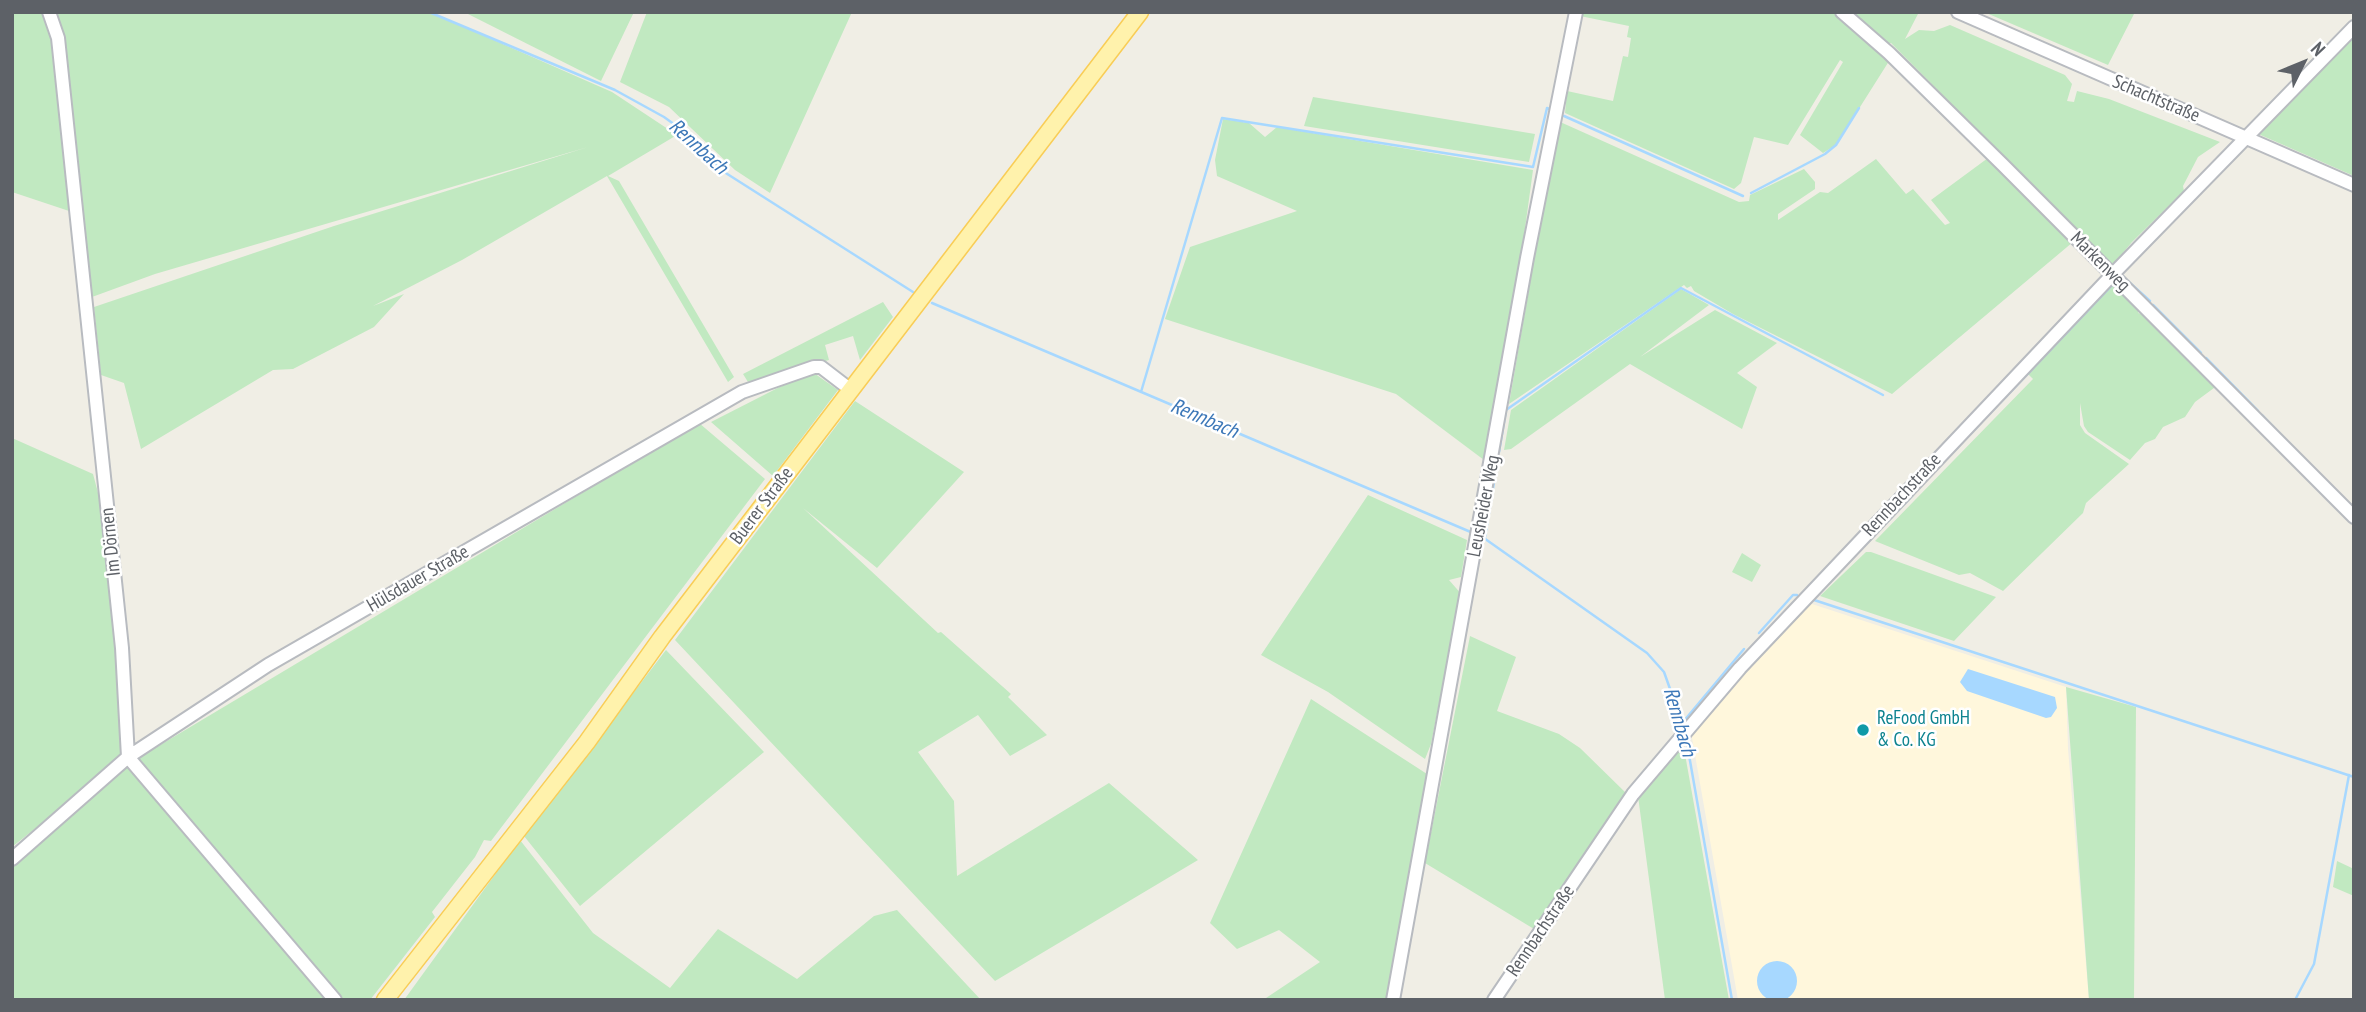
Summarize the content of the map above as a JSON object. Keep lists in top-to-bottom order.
{
  "streets": {
    "main road": ["Buerer Straße"],
    "street": [
      "Schachtstraße",
      "Markenweg",
      "Rennbachstraße",
      "Leusheider Weg",
      "Im Dörnen",
      "Hülsdauer Straße"
    ]
  },
  "crossings": [
    ["Schachtstraße", "Rennbachstraße"],
    ["Markenweg", "Rennbachstraße"],
    ["Buerer Straße", "Hülsdauer Straße"],
    ["Im Dörnen", "Hülsdauer Straße"]
  ],
  "water": ["Rennbach"],
  "places": ["ReFood GmbH & Co. KG"],
  "north": "top right"
}
